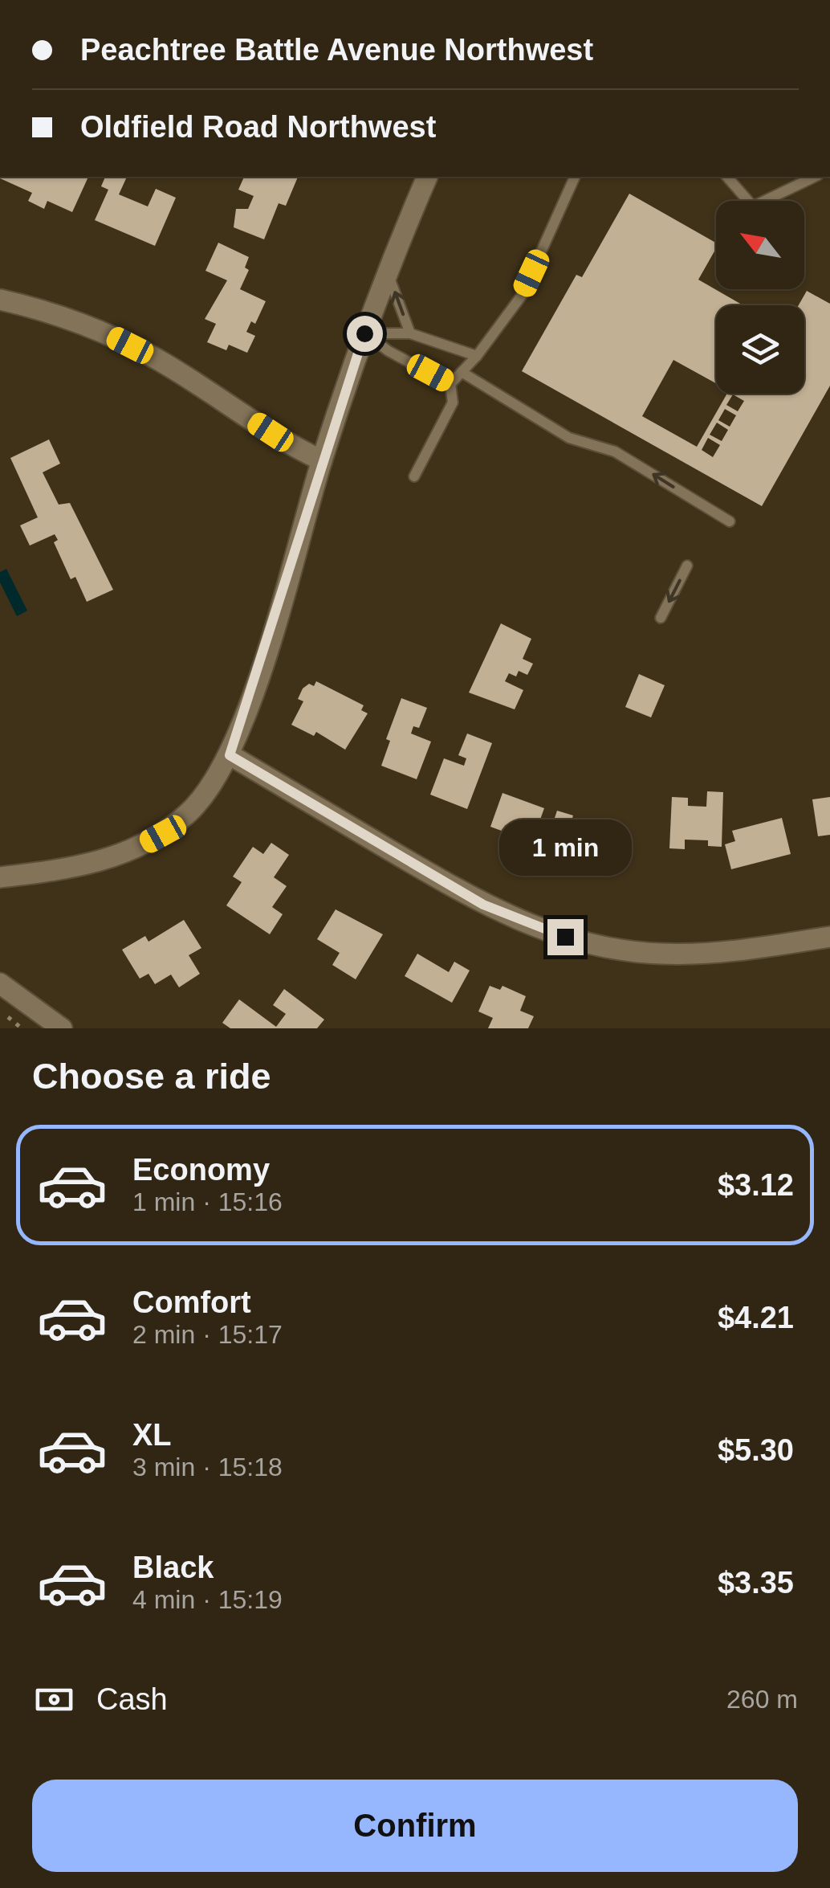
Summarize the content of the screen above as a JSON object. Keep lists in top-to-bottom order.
{
  "north": "top left",
  "page": {
    "banner": ["Peachtree Battle Avenue Northwest", "Oldfield Road Northwest"],
    "bubble": "1 min",
    "heading": "Choose a ride",
    "list": [
      {
        "name": "Economy",
        "note": "1 min · 15:16",
        "value": "$3.12"
      },
      {
        "name": "Comfort",
        "note": "2 min · 15:17",
        "value": "$4.21"
      },
      {
        "name": "XL",
        "note": "3 min · 15:18",
        "value": "$5.30"
      },
      {
        "name": "Black",
        "note": "4 min · 15:19",
        "value": "$3.35"
      }
    ],
    "pay": ["Cash", "260 m"],
    "buttons": "Confirm"
  }
}
